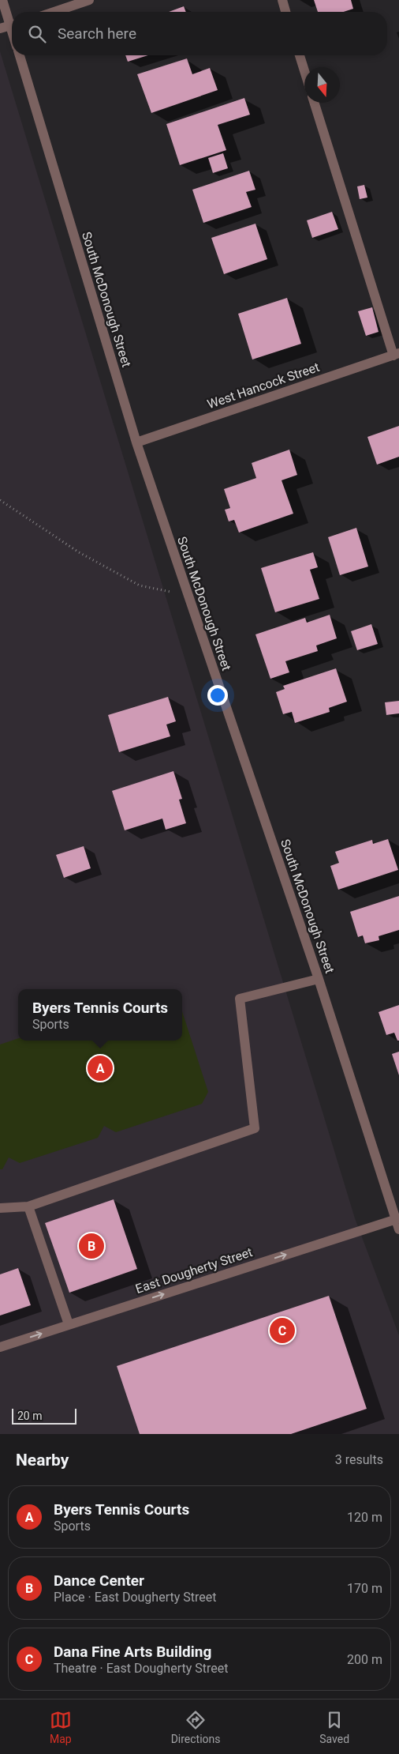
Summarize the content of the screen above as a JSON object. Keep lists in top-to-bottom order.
{
  "streets": {
    "street": ["South McDonough Street", "West Hancock Street", "East Dougherty Street"]
  },
  "crossings": [
    ["South McDonough Street", "West Hancock Street"],
    ["South McDonough Street", "East Dougherty Street"]
  ],
  "one_way": ["East Dougherty Street"],
  "scale_bar": "20 m",
  "north": "bottom",
  "page": {
    "search": "Search here",
    "popup": ["Byers Tennis Courts", "Sports"],
    "pins": ["A", "B", "C"],
    "scale": "20 m",
    "heading": ["Nearby", "3 results"],
    "list": [
      {
        "mark": "A",
        "name": "Byers Tennis Courts",
        "note": "Sports",
        "value": "120 m"
      },
      {
        "mark": "B",
        "name": "Dance Center",
        "note": "Place · East Dougherty Street",
        "value": "170 m"
      },
      {
        "mark": "C",
        "name": "Dana Fine Arts Building",
        "note": "Theatre · East Dougherty Street",
        "value": "200 m"
      }
    ],
    "nav": ["Map", "Directions", "Saved"]
  }
}
